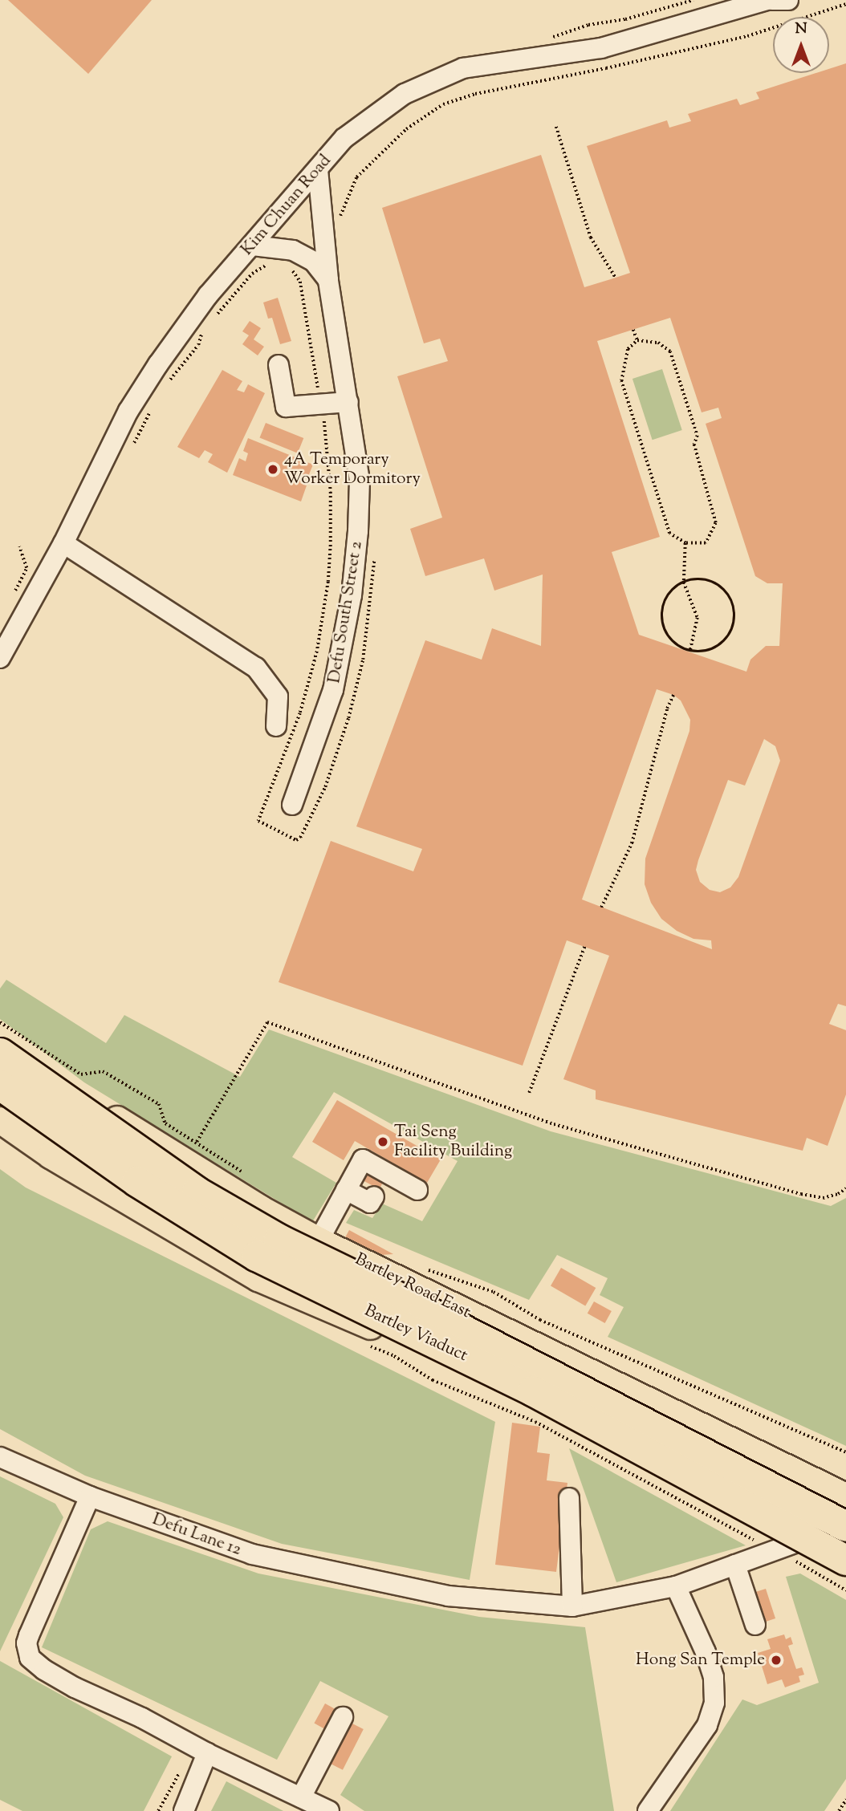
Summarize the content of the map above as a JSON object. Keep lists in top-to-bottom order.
{
  "streets": {
    "highway": ["Bartley Viaduct"],
    "main road": ["Bartley Road East"],
    "street": ["Kim Chuan Road", "Defu South Street 2", "Defu Lane 12"]
  },
  "crossings": [
    ["Kim Chuan Road", "Defu South Street 2"]
  ],
  "places": ["4A Temporary Worker Dormitory", "Tai Seng Facility Building", "Hong San Temple"],
  "north": "top"
}
